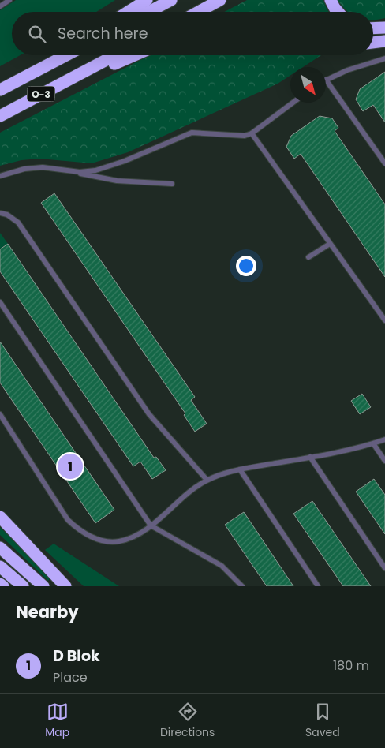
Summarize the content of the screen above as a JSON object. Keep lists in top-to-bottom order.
{
  "streets": {
    "highway": ["O-3"]
  },
  "north": "bottom right",
  "page": {
    "search": "Search here",
    "pins": "1",
    "heading": "Nearby",
    "list": [
      {
        "mark": "1",
        "name": "D Blok",
        "note": "Place",
        "value": "180 m"
      }
    ],
    "nav": ["Map", "Directions", "Saved"]
  }
}
